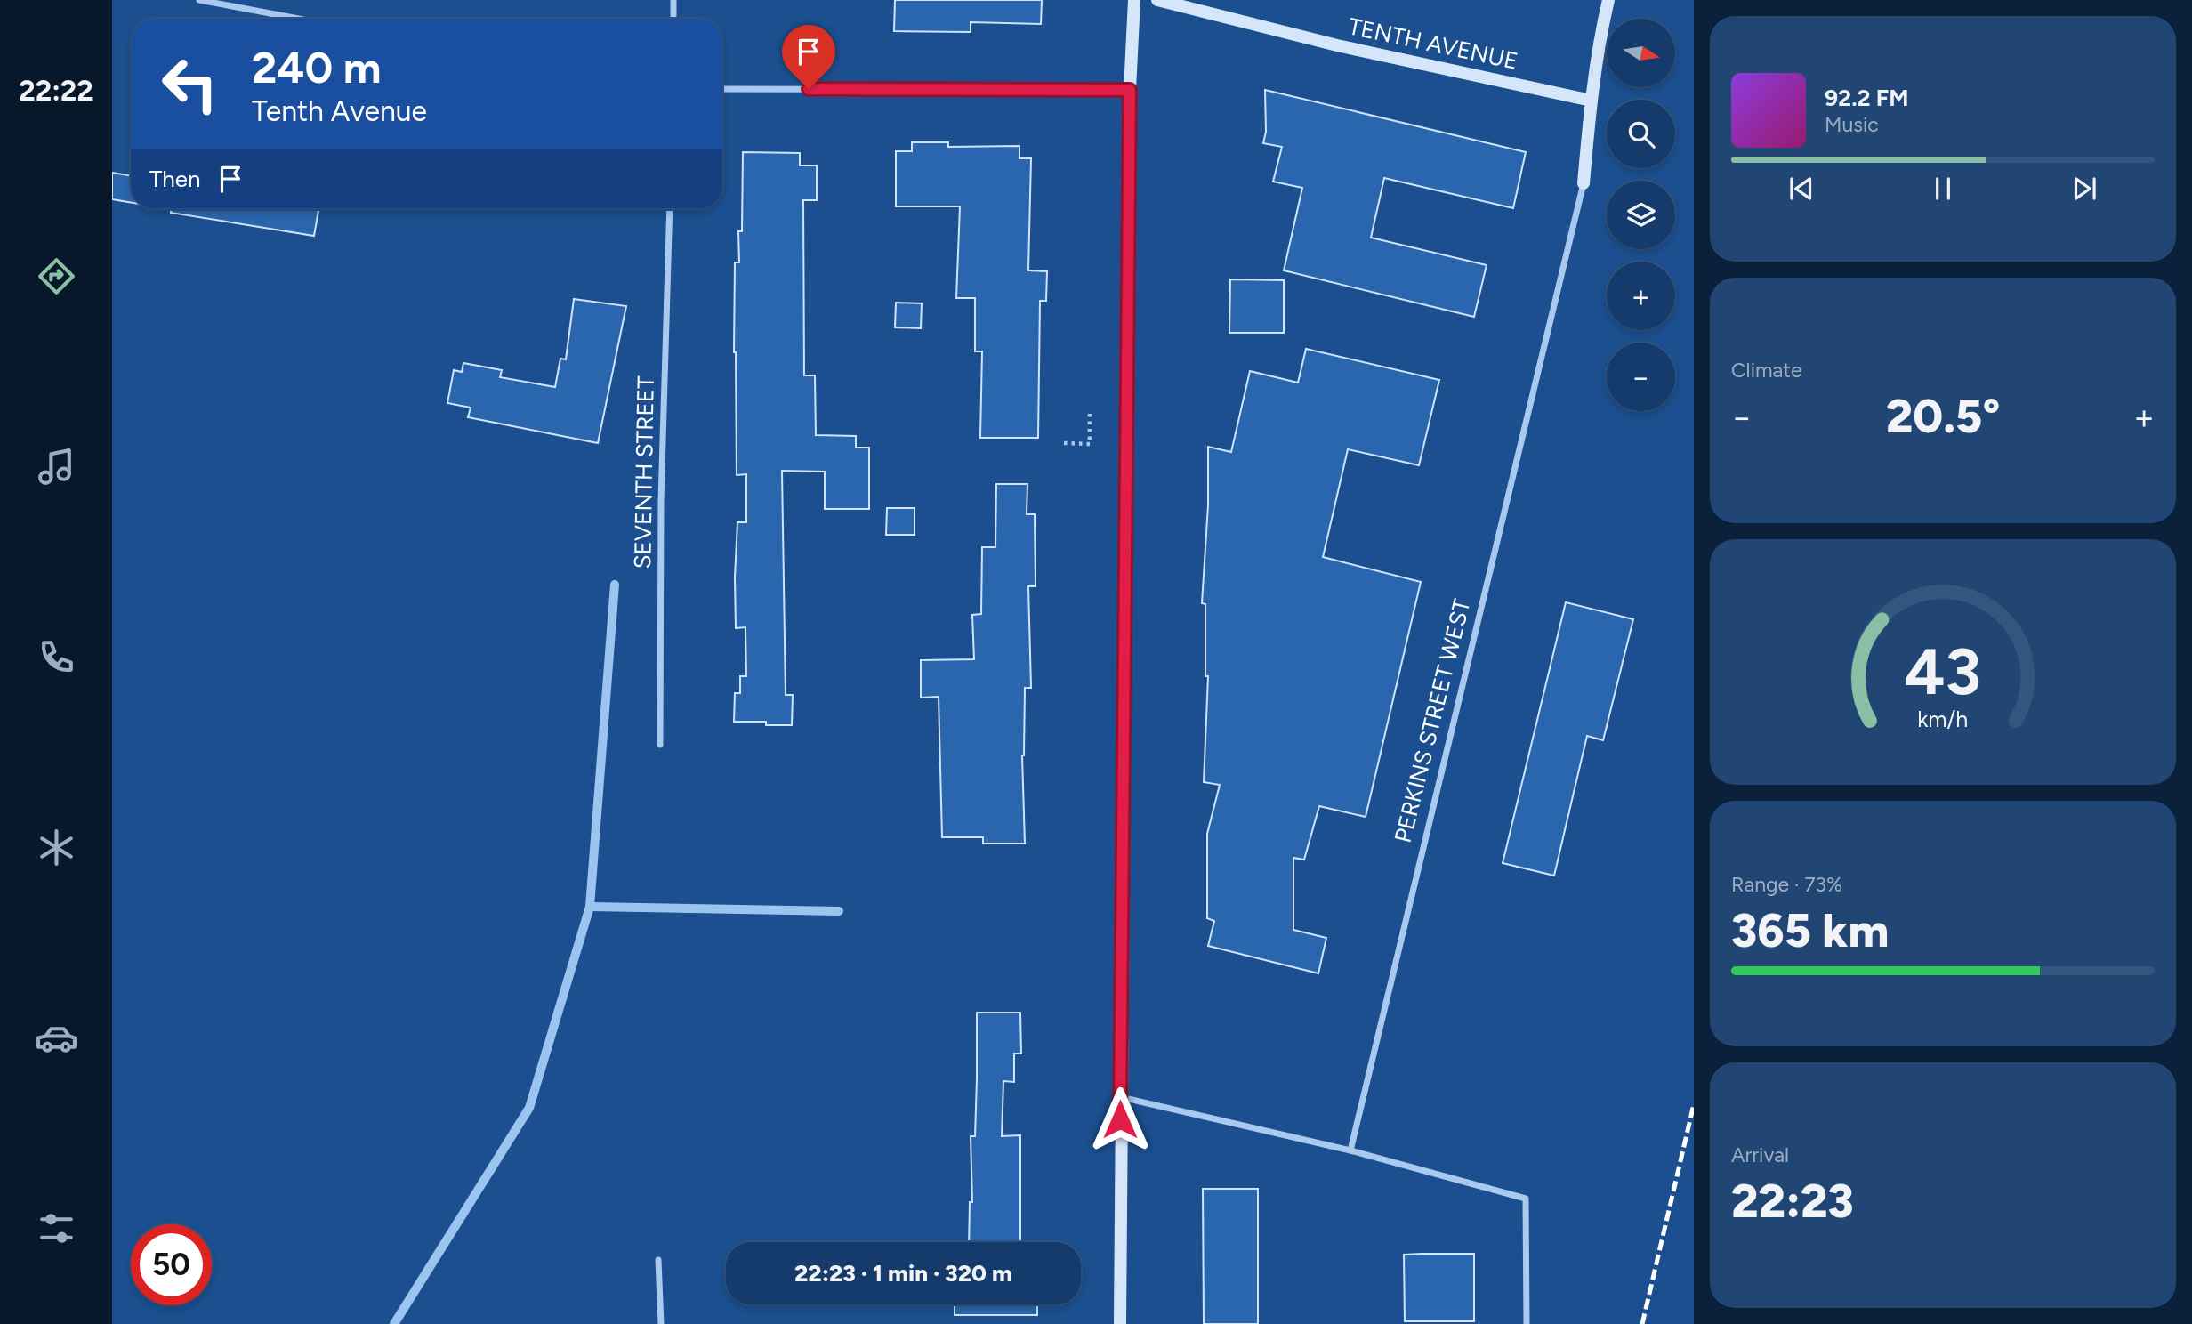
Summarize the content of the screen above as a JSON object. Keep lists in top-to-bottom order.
{
  "streets": {
    "main road": ["TENTH AVENUE", "PERKINS STREET WEST"],
    "street": ["SEVENTH STREET"]
  },
  "crossings": [
    ["TENTH AVENUE", "PERKINS STREET WEST"]
  ],
  "north": "right",
  "page": {
    "tabs": "22:22",
    "map_buttons": ["+", "−"],
    "turn": ["240 m", "Tenth Avenue"],
    "song": ["92.2 FM", "Music"],
    "then": "Then",
    "tile": [
      "Climate",
      ["Range · 73%", "365 km"],
      ["Arrival", "22:23"]
    ],
    "heat": ["−", "20.5°", "+"],
    "limit": "50",
    "trip": "22:23 · 1 min · 320 m",
    "gauge": ["43", "km/h"]
  }
}
